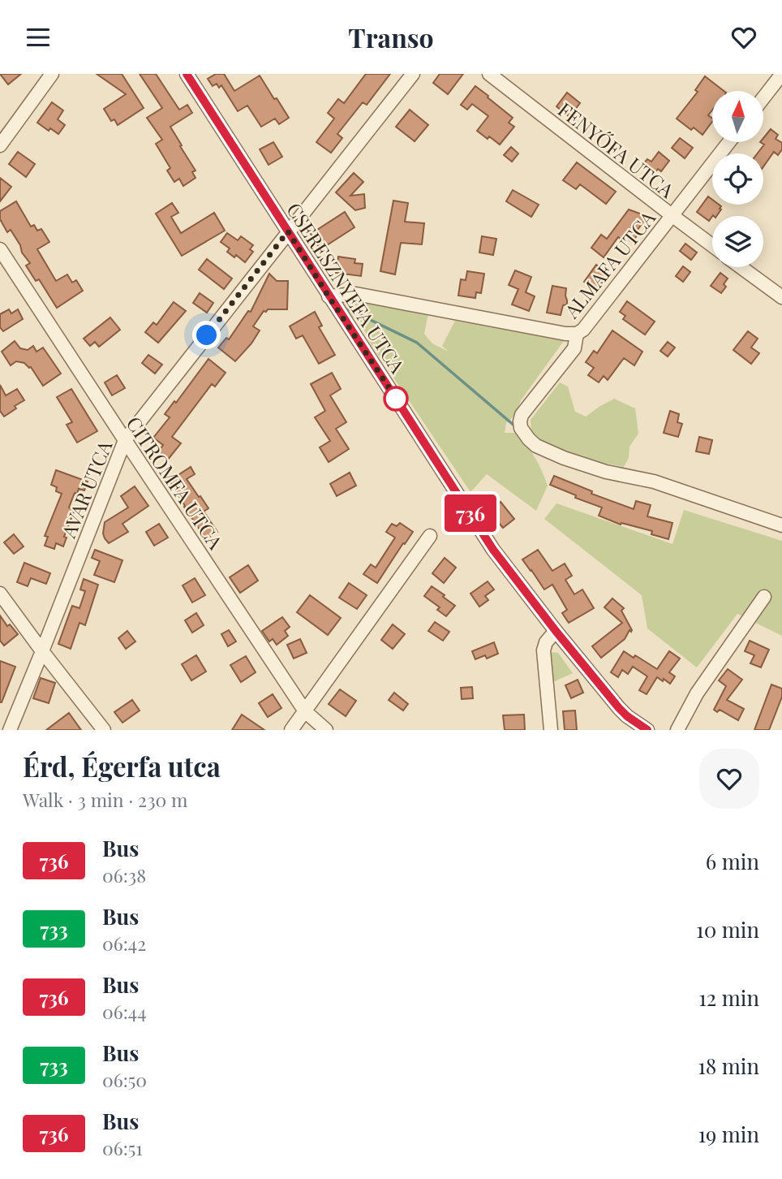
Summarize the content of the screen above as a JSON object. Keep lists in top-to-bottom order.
{
  "streets": {
    "street": [
      "FENYŐFA UTCA",
      "ALMAFA UTCA",
      "CSERESZNYEFA UTCA",
      "CITROMFA UTCA",
      "AVAR UTCA"
    ]
  },
  "crossings": [
    ["FENYŐFA UTCA", "ALMAFA UTCA"],
    ["CSERESZNYEFA UTCA", "AVAR UTCA"],
    ["CITROMFA UTCA", "AVAR UTCA"]
  ],
  "lines": ["bus line 736"],
  "north": "top",
  "page": {
    "header": "Transo",
    "on_map": "736",
    "heading": ["Érd, Égerfa utca", "Walk · 3 min · 230 m"],
    "list": [
      {
        "mark": "736",
        "name": "Bus",
        "note": "06:38",
        "value": "6 min"
      },
      {
        "mark": "733",
        "name": "Bus",
        "note": "06:42",
        "value": "10 min"
      },
      {
        "mark": "736",
        "name": "Bus",
        "note": "06:44",
        "value": "12 min"
      },
      {
        "mark": "733",
        "name": "Bus",
        "note": "06:50",
        "value": "18 min"
      },
      {
        "mark": "736",
        "name": "Bus",
        "note": "06:51",
        "value": "19 min"
      }
    ]
  }
}
